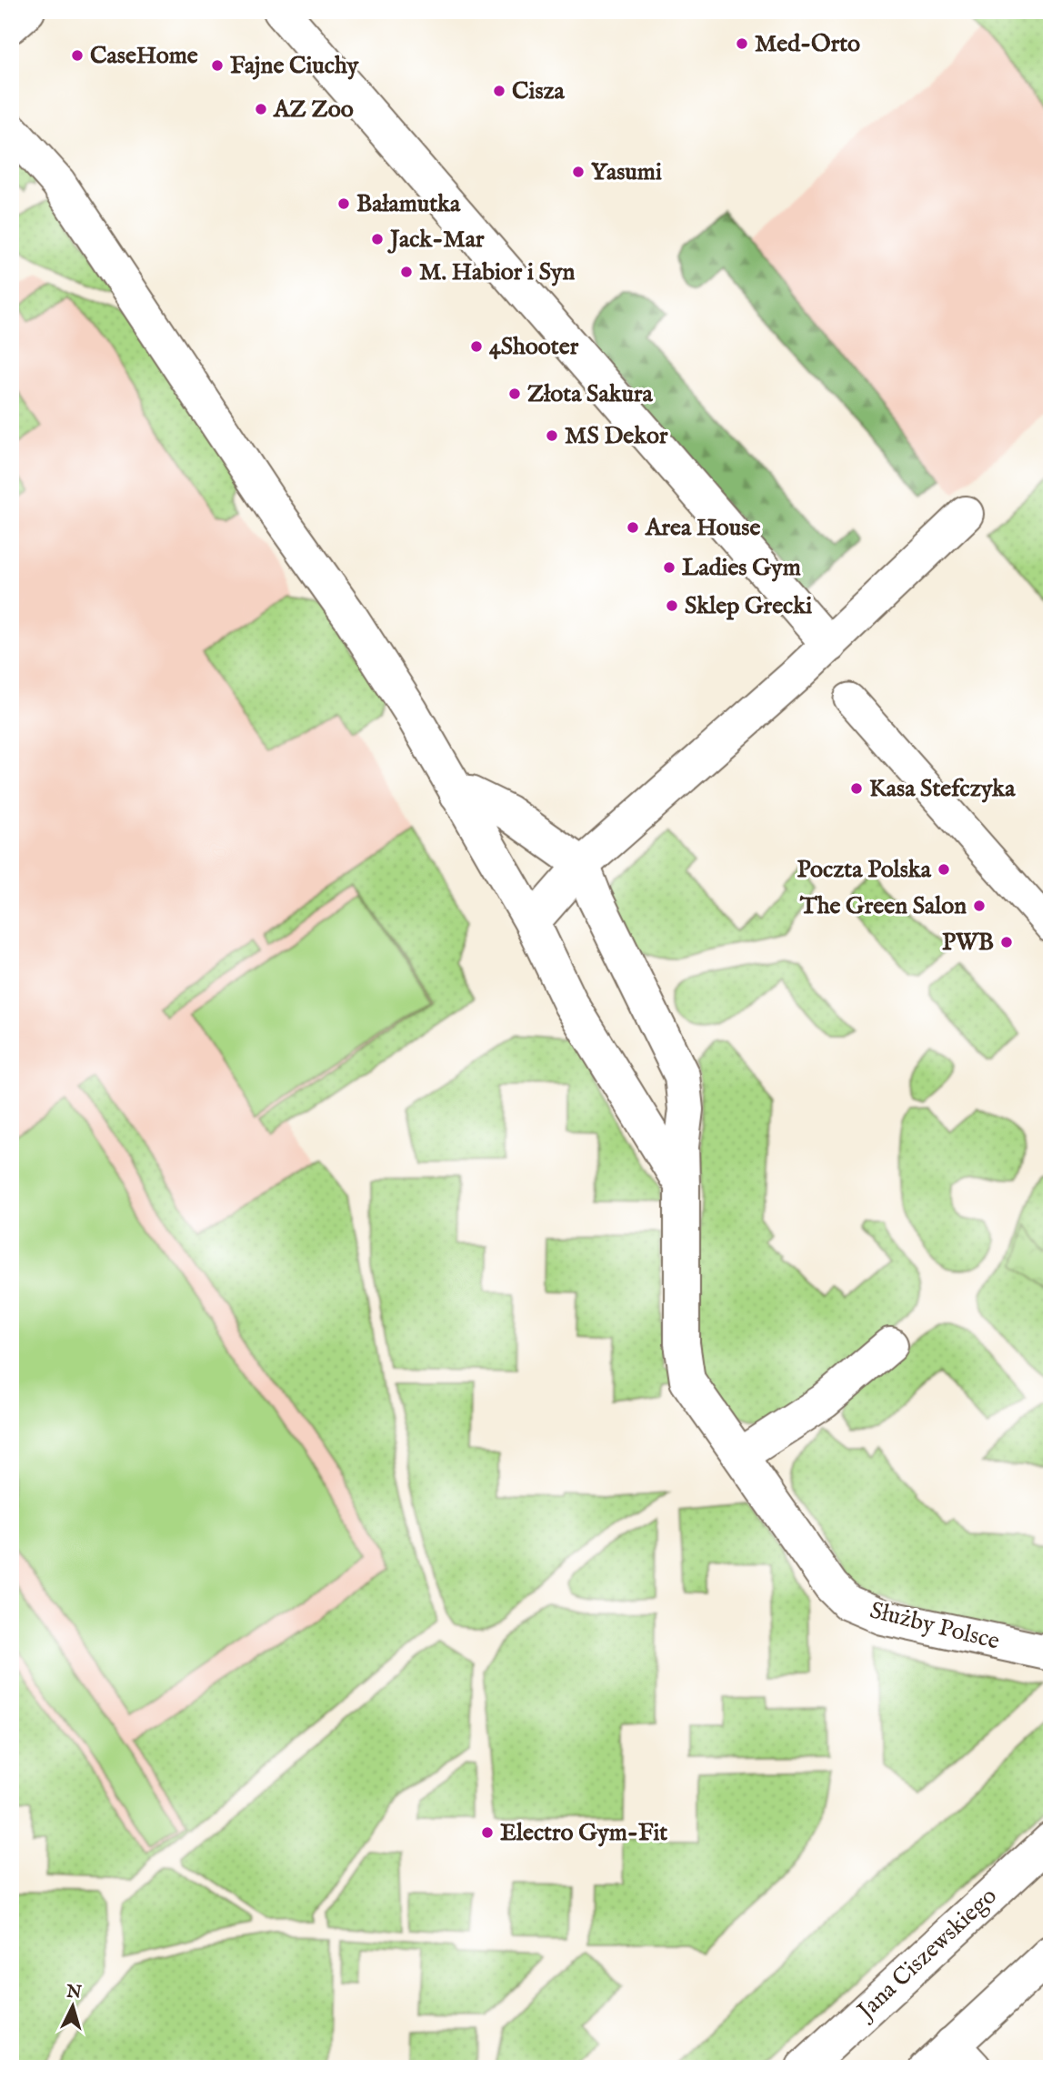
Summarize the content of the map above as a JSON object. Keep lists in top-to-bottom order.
{
  "streets": {
    "street": ["Służby Polsce", "Jana Ciszewskiego"]
  },
  "places": [
    "Med-Orto",
    "CaseHome",
    "Fajne Ciuchy",
    "Cisza",
    "AZ Zoo",
    "Yasumi",
    "Bałamutka",
    "Jack-Mar",
    "M. Habior i Syn",
    "4Shooter",
    "Złota Sakura",
    "MS Dekor",
    "Area House",
    "Ladies Gym",
    "Sklep Grecki",
    "Kasa Stefczyka",
    "Poczta Polska",
    "The Green Salon",
    "PWB",
    "Electro Gym-Fit"
  ],
  "north": "top"
}
